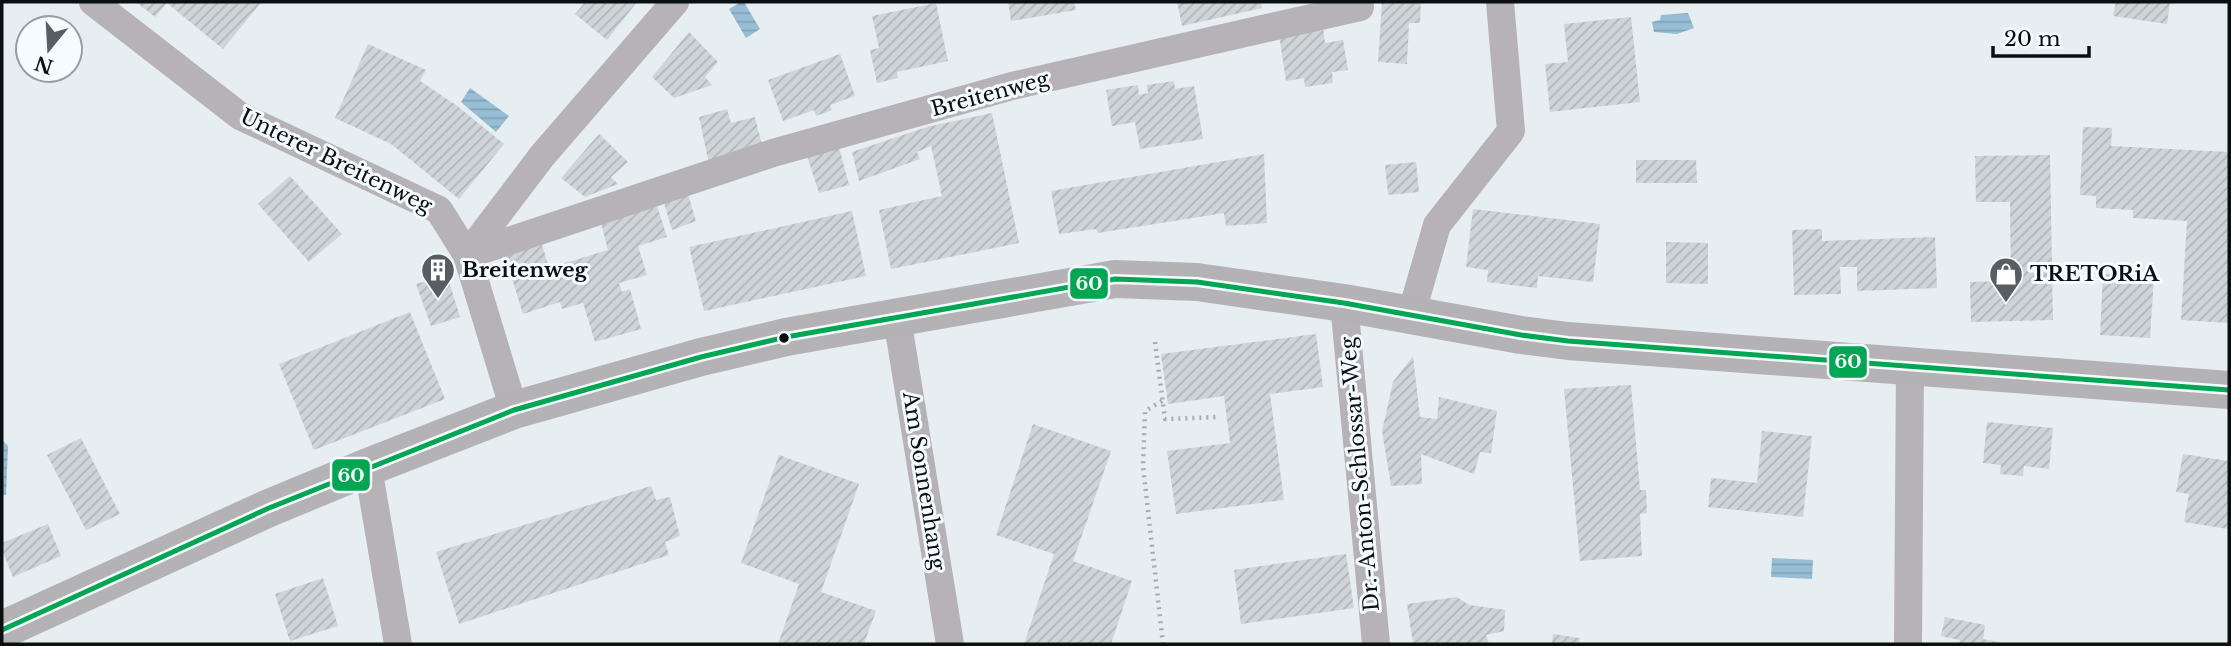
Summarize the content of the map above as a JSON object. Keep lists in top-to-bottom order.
{
  "streets": {
    "street": [
      "Breitenweg",
      "Unterer Breitenweg",
      "Dr.-Anton-Schlossar-Weg",
      "Am Sonnenhang"
    ]
  },
  "crossings": [
    ["Breitenweg", "Unterer Breitenweg"]
  ],
  "places": {
    "building": ["Breitenweg"],
    "shop": ["TRETORiA"]
  },
  "lines": ["transit line 60"],
  "scale_bar": "20 m",
  "north": "bottom"
}
